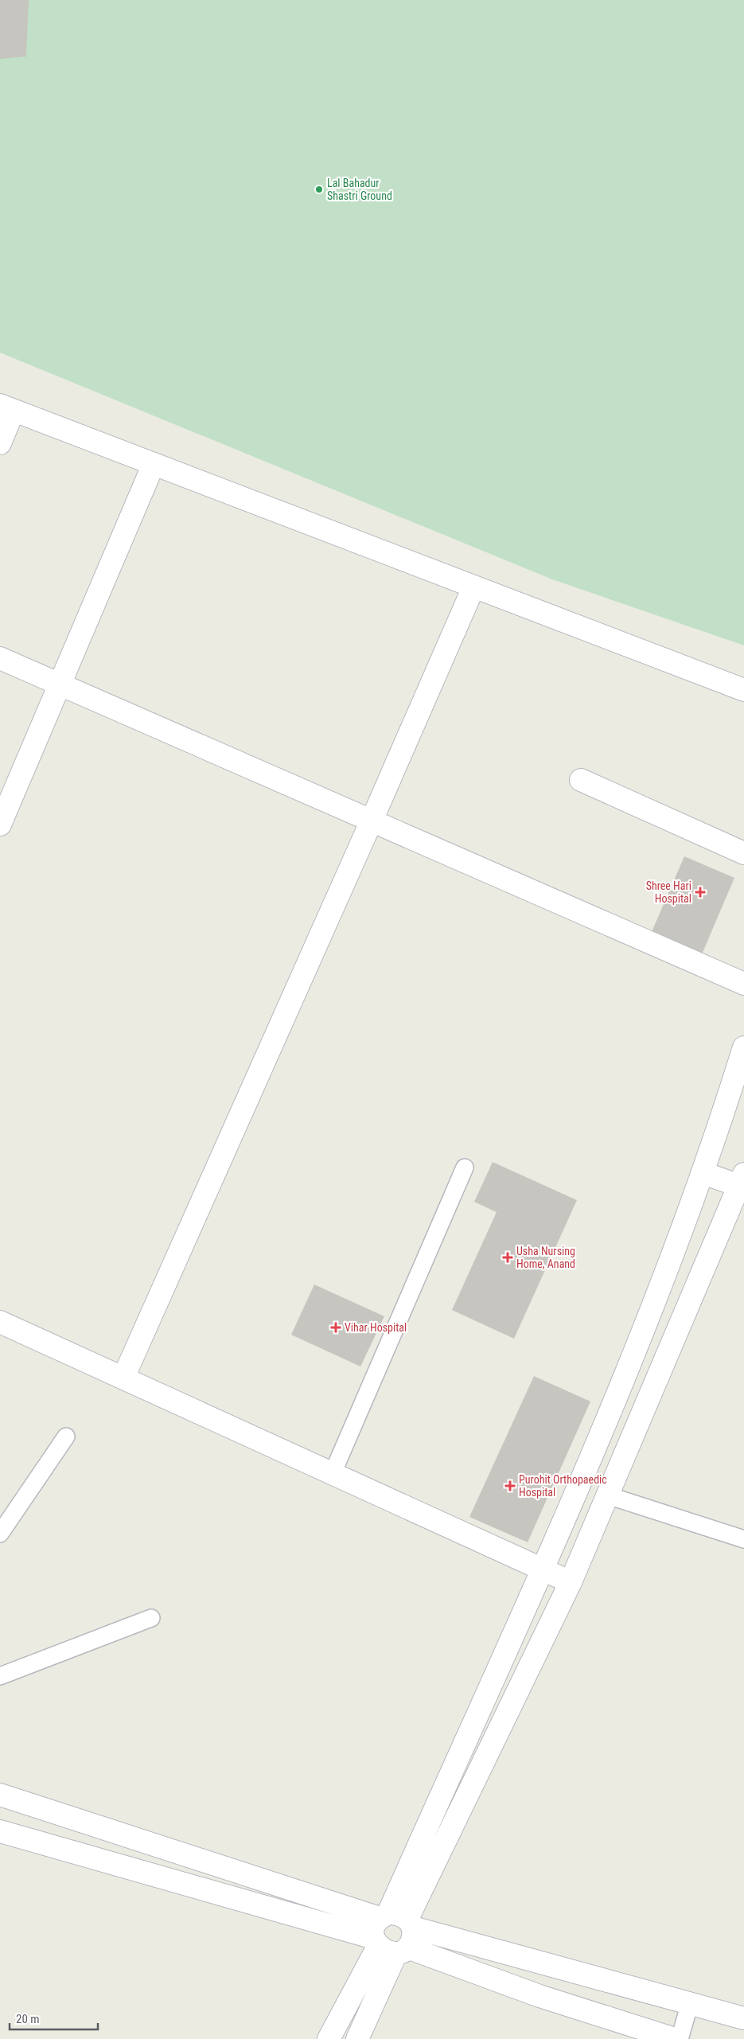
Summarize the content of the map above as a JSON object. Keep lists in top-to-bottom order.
{
  "places": {
    "other": ["Lal Bahadur Shastri Ground"],
    "health": [
      "Shree Hari Hospital",
      "Usha Nursing Home, Anand",
      "Vihar Hospital",
      "Purohit Orthopaedic Hospital"
    ]
  },
  "scale_bar": "20 m"
}
